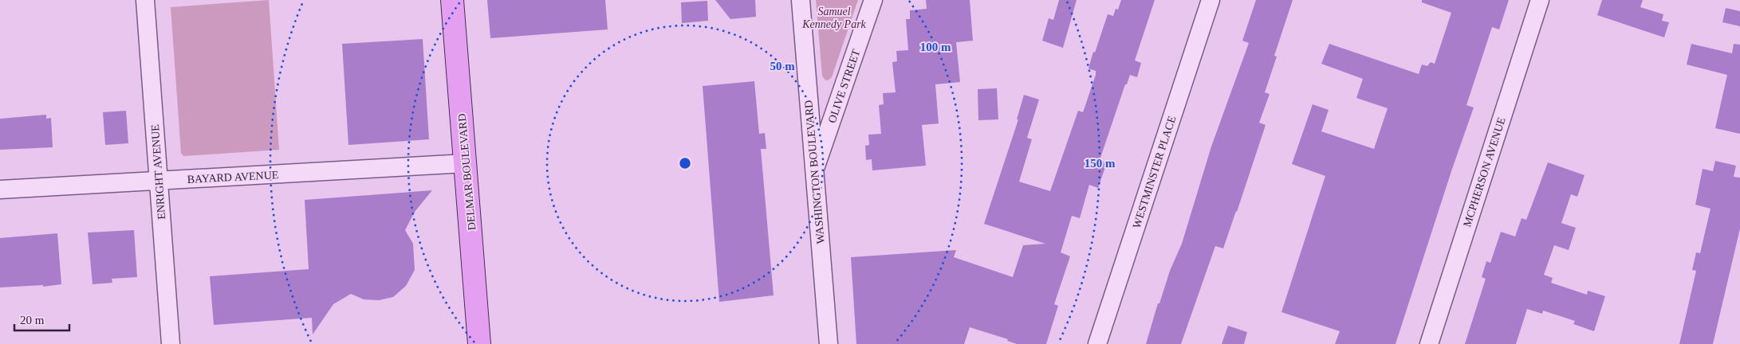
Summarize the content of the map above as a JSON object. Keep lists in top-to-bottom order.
{
  "streets": {
    "main road": ["DELMAR BOULEVARD"],
    "street": [
      "OLIVE STREET",
      "ENRIGHT AVENUE",
      "WASHINGTON BOULEVARD",
      "WESTMINSTER PLACE",
      "MCPHERSON AVENUE",
      "BAYARD AVENUE"
    ]
  },
  "crossings": [
    ["OLIVE STREET", "WASHINGTON BOULEVARD"],
    ["ENRIGHT AVENUE", "BAYARD AVENUE"],
    ["DELMAR BOULEVARD", "BAYARD AVENUE"]
  ],
  "parks": ["Samuel Kennedy Park"],
  "scale_bar": "20 m",
  "rings": ["100 m", "50 m", "150 m"]
}
